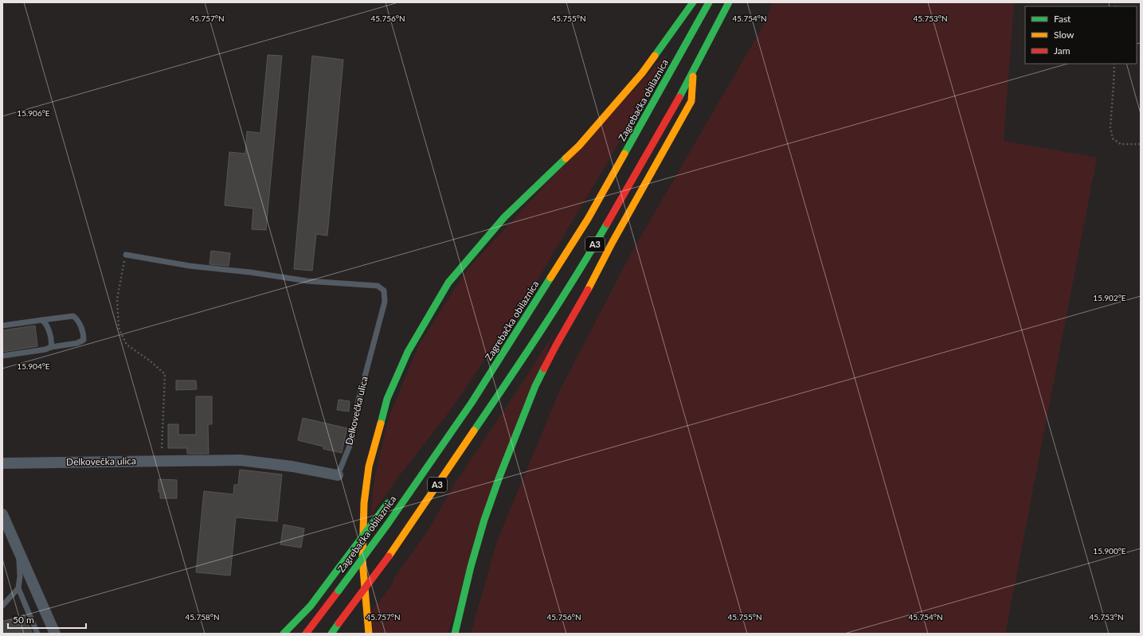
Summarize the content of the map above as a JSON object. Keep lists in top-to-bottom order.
{
  "streets": {
    "highway": ["Zagrebačka obilaznica", "A3"],
    "street": ["Delkovečka ulica"]
  },
  "legend": ["Fast", "Slow", "Jam"],
  "scale_bar": "50 m",
  "coordinates": [
    "45.757°N",
    "45.756°N",
    "45.755°N",
    "45.754°N",
    "45.753°N",
    "15.906°E",
    "15.902°E",
    "15.904°E",
    "15.900°E",
    "45.758°N"
  ]
}
